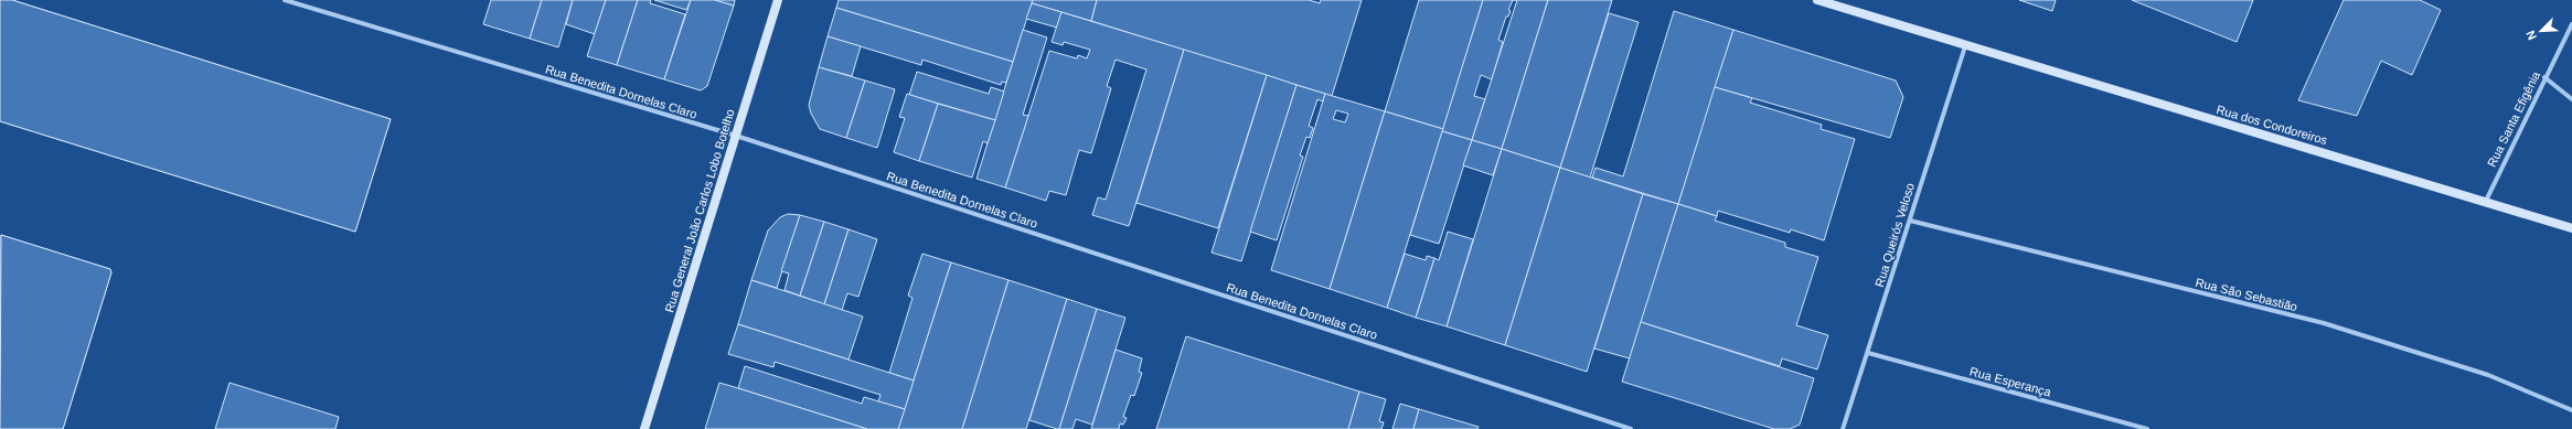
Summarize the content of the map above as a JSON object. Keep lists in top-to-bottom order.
{
  "streets": {
    "street": [
      "Rua Benedita Dornelas Claro",
      "Rua Santa Efigênia",
      "Rua dos Condoreiros",
      "Rua General João Carlos Lobo Botelho",
      "Rua Queirós Veloso",
      "Rua São Sebastião",
      "Rua Esperança"
    ]
  },
  "crossings": [
    ["Rua Benedita Dornelas Claro", "Rua General João Carlos Lobo Botelho"],
    ["Rua Santa Efigênia", "Rua dos Condoreiros"],
    ["Rua dos Condoreiros", "Rua Queirós Veloso"],
    ["Rua Queirós Veloso", "Rua São Sebastião"],
    ["Rua Queirós Veloso", "Rua Esperança"]
  ],
  "north": "bottom left"
}
